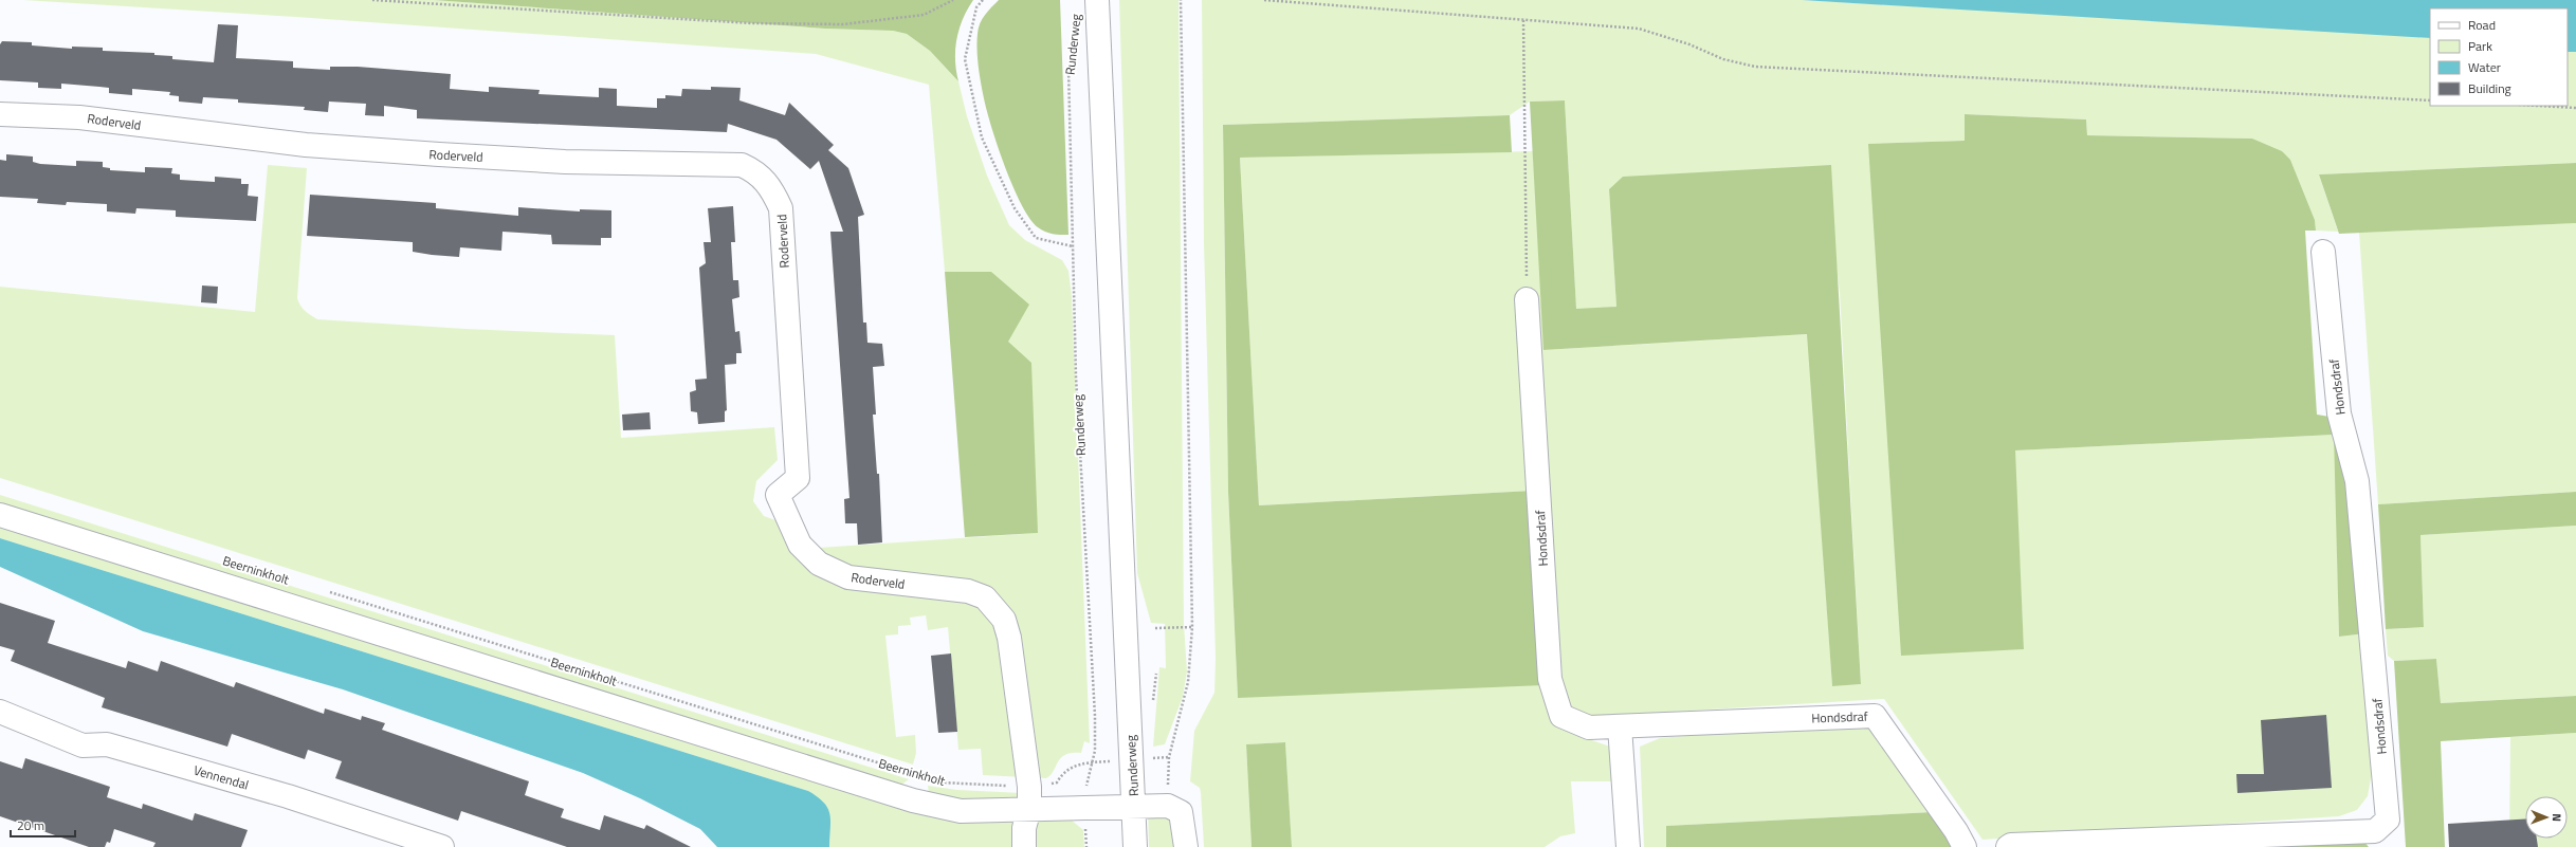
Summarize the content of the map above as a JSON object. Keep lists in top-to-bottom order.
{
  "streets": {
    "street": [
      "Runderweg",
      "Roderveld",
      "Hondsdraf",
      "Beerninkholt",
      "Vennendal"
    ]
  },
  "crossings": [
    ["Runderweg", "Beerninkholt"],
    ["Roderveld", "Beerninkholt"]
  ],
  "legend": [
    "Road",
    "Park",
    "Water",
    "Building"
  ],
  "scale_bar": "20 m",
  "north": "right"
}
